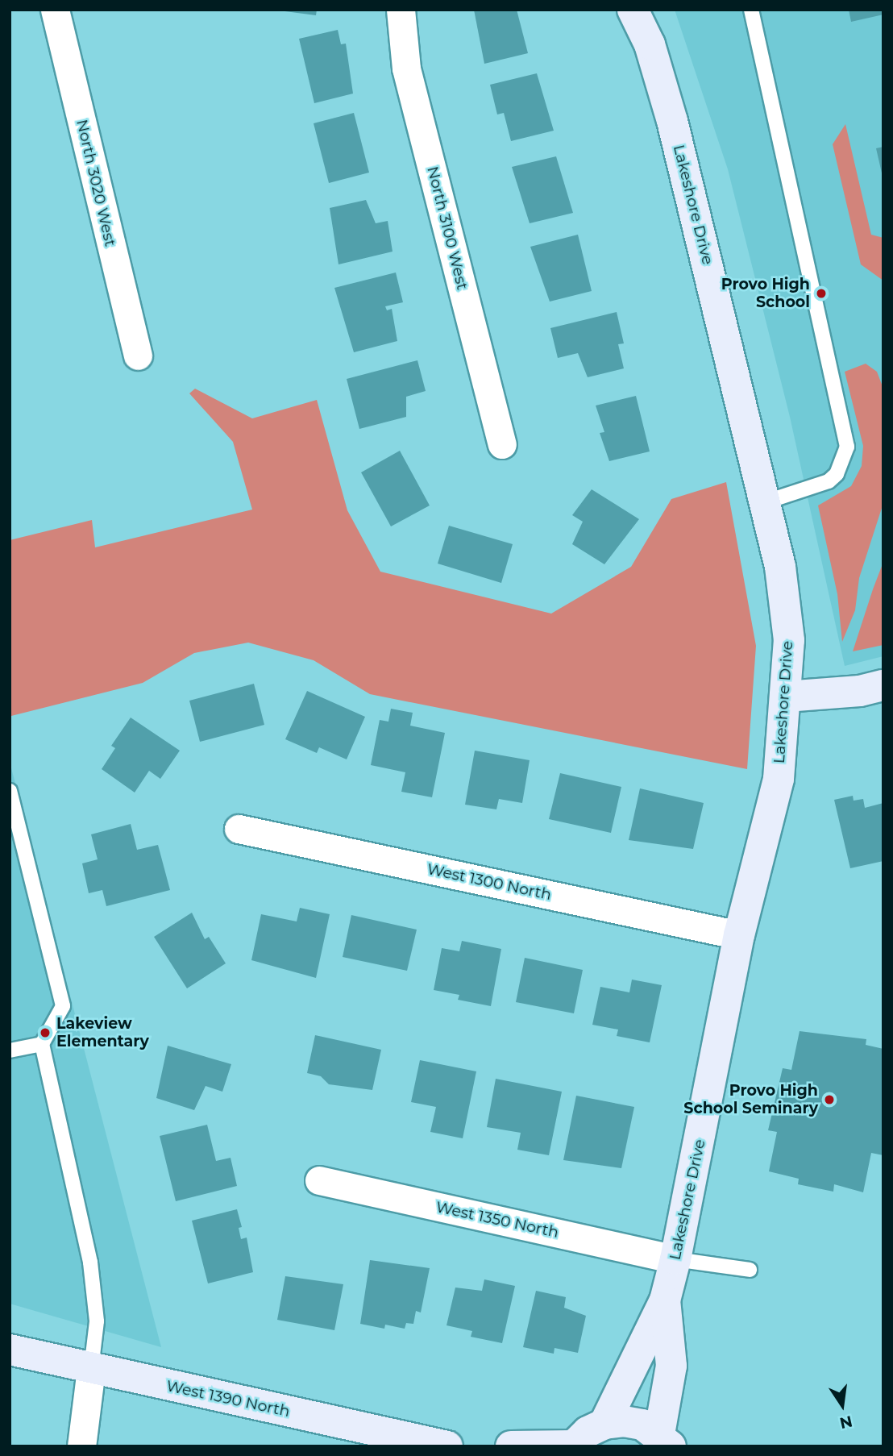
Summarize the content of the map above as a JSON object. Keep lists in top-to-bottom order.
{
  "streets": {
    "street": [
      "North 3020 West",
      "Lakeshore Drive",
      "North 3100 West",
      "West 1300 North",
      "West 1350 North",
      "West 1390 North"
    ]
  },
  "crossings": [
    ["Lakeshore Drive", "West 1300 North"],
    ["Lakeshore Drive", "West 1350 North"]
  ],
  "places": ["Provo High School", "Lakeview Elementary", "Provo High School Seminary"],
  "north": "bottom"
}
